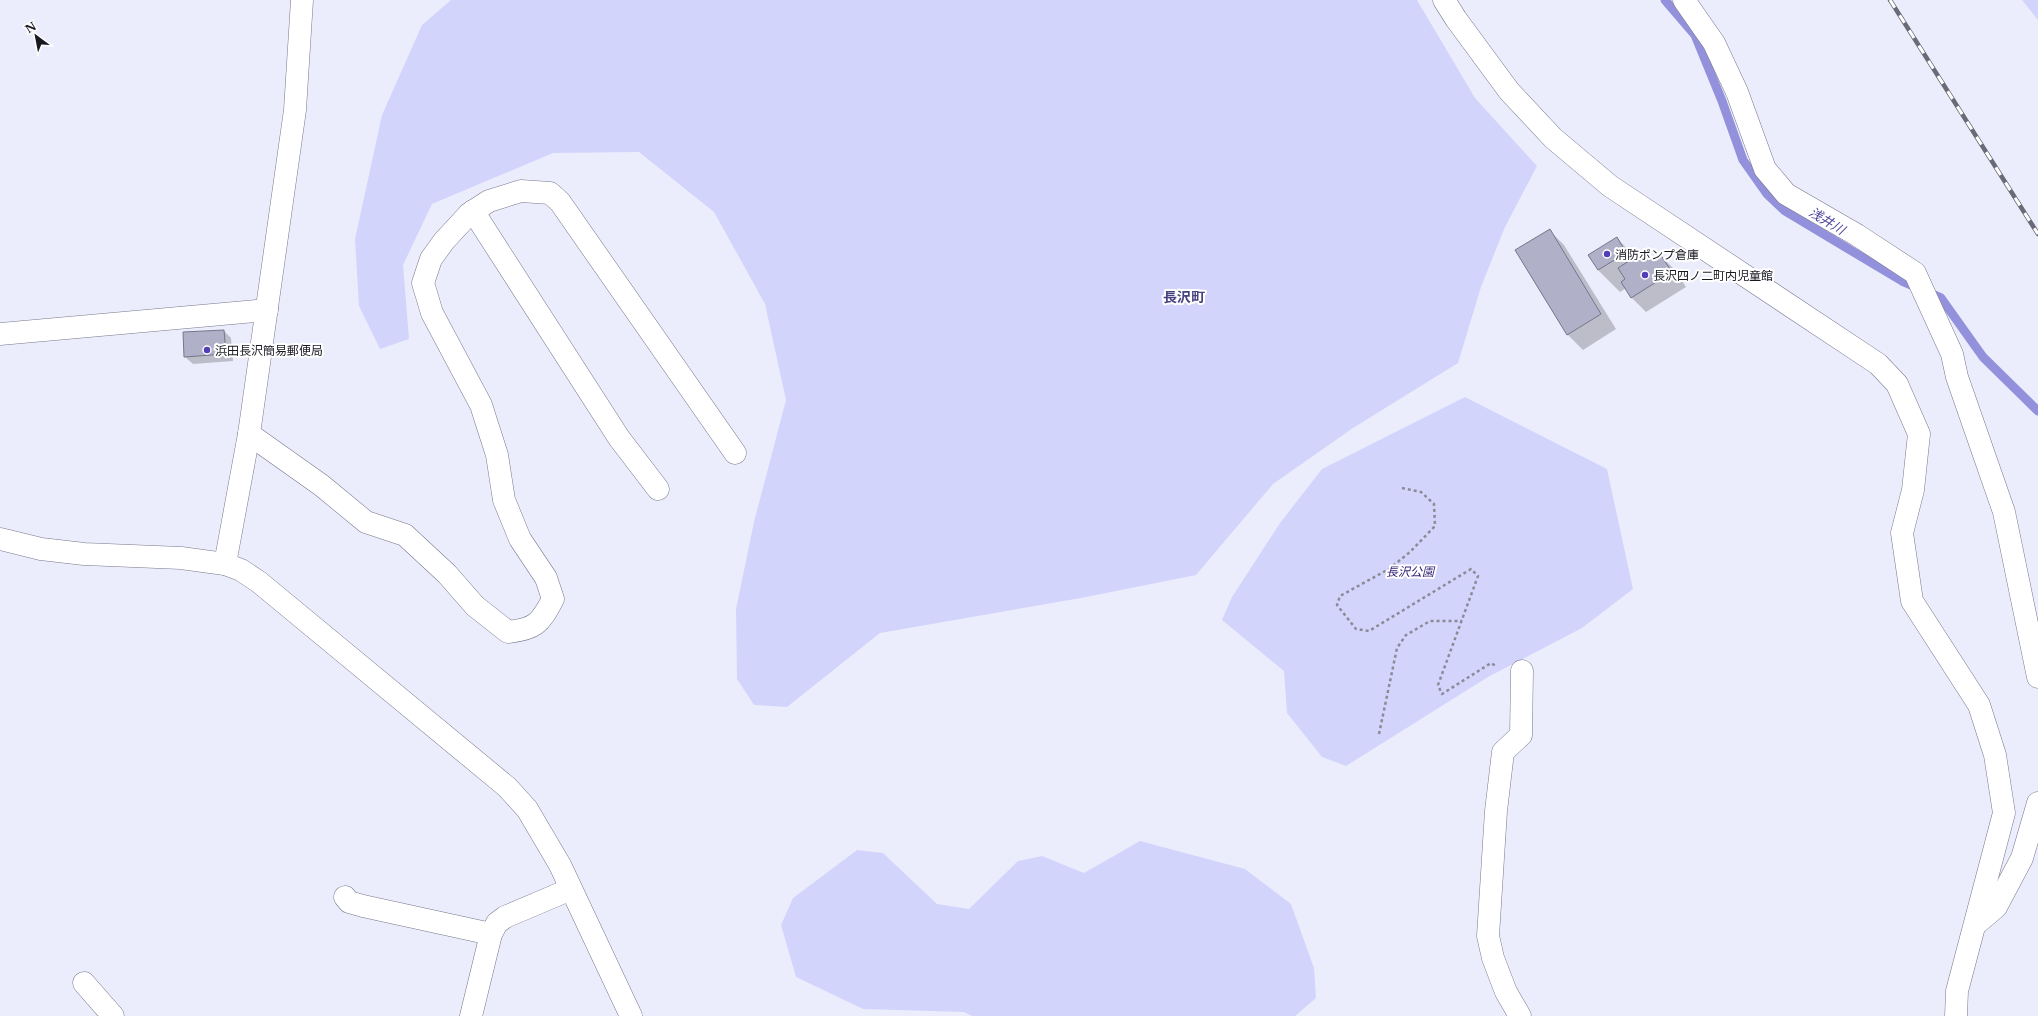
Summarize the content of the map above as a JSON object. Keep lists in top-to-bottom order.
{
  "districts": ["長沢町"],
  "water": ["浅井川"],
  "parks": ["長沢公園"],
  "places": ["消防ポンプ倉庫", "長沢四ノ二町内児童館", "浜田長沢簡易郵便局"],
  "north": "top left"
}
